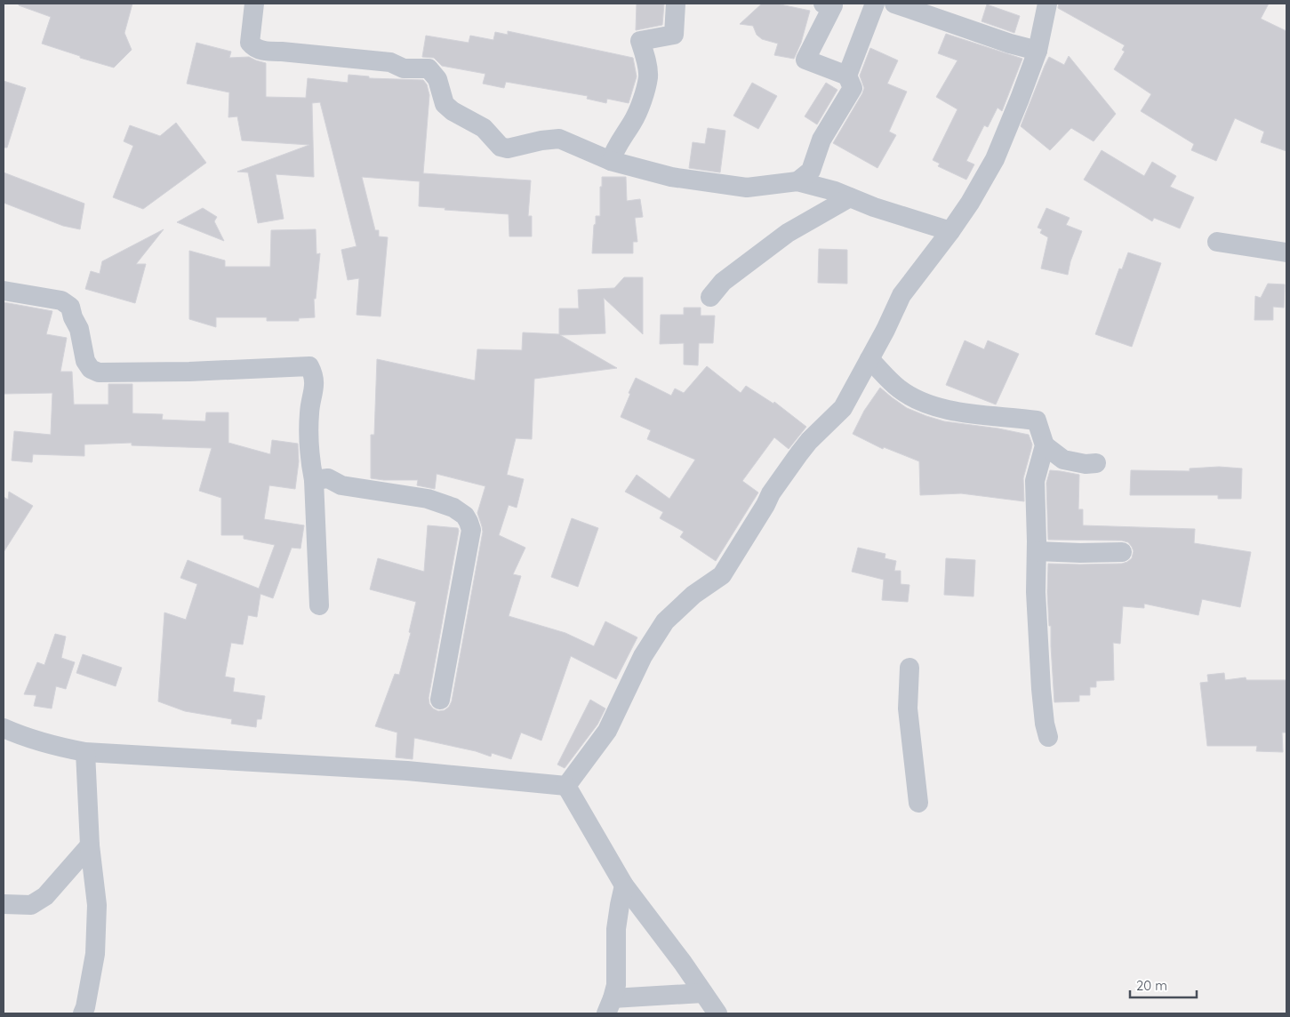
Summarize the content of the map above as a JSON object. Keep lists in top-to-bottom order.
{
  "scale_bar": "20 m"
}
